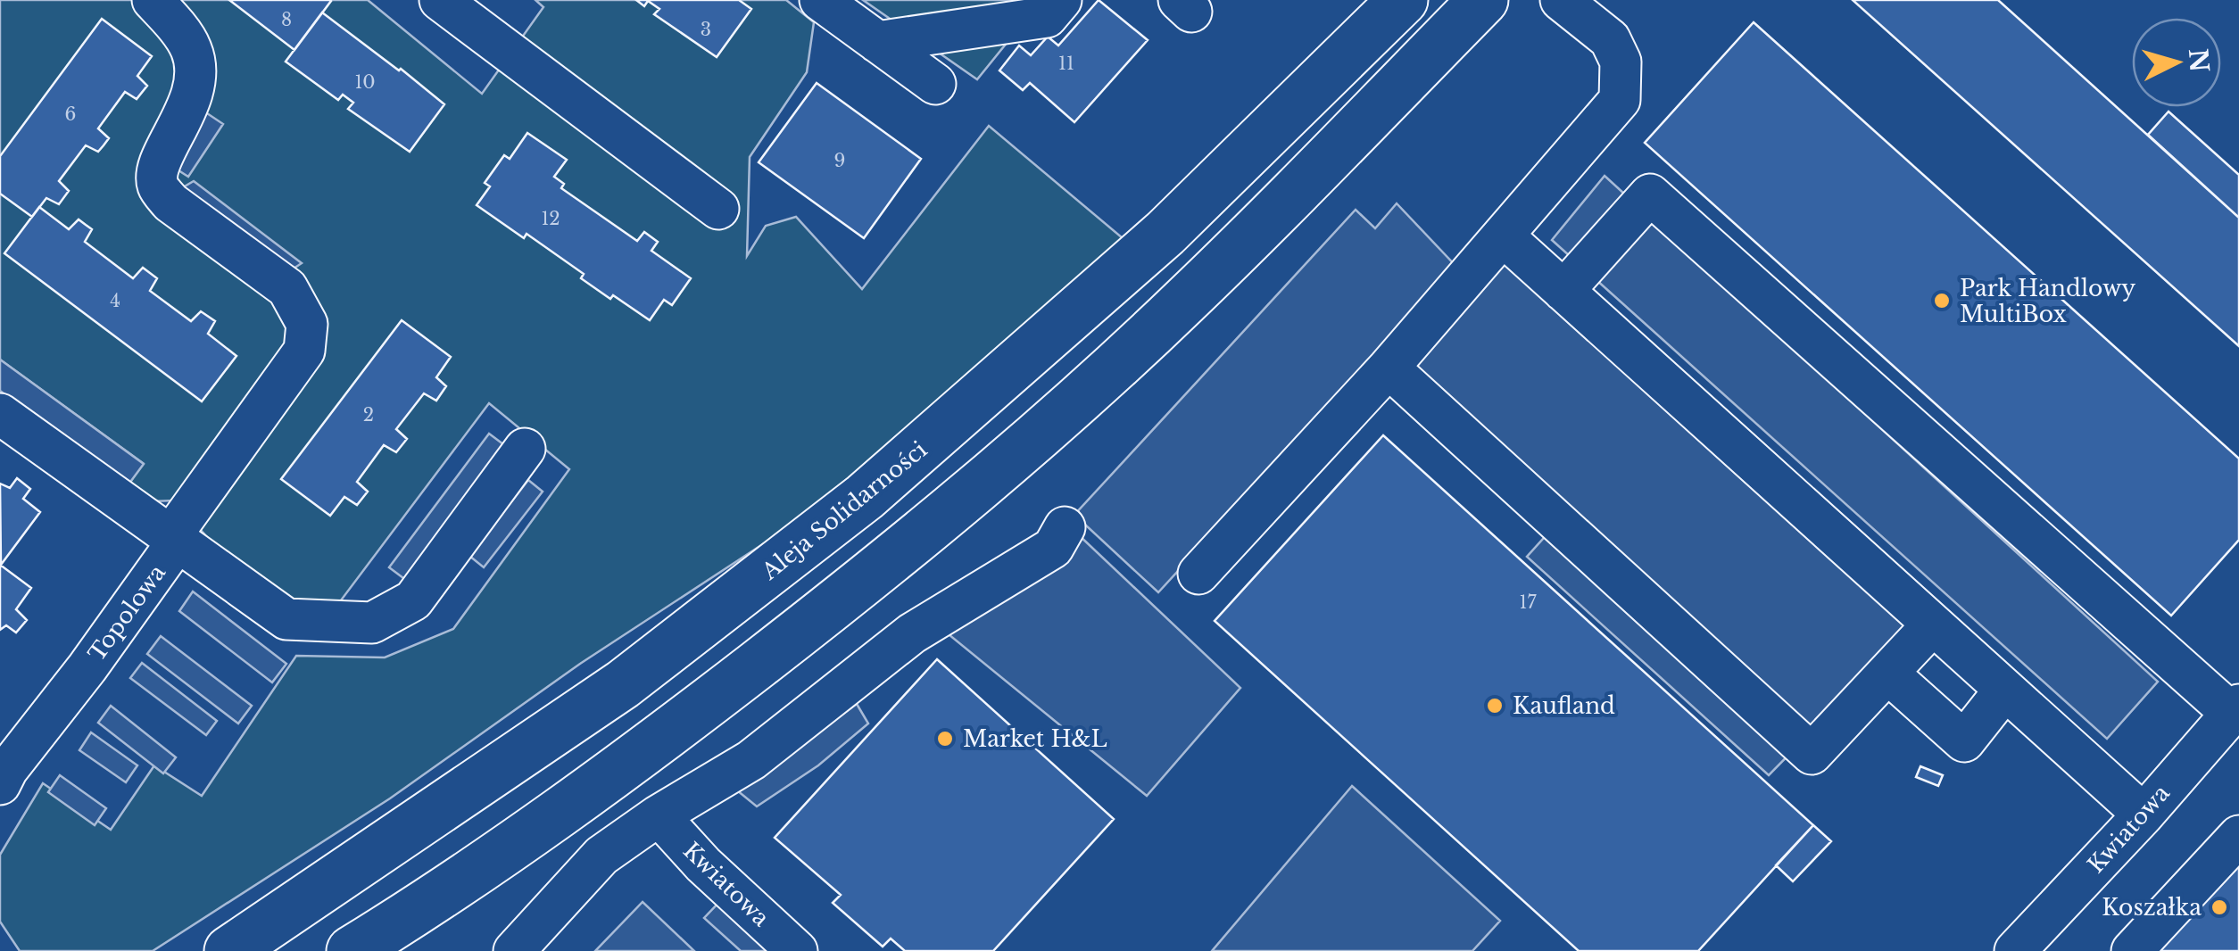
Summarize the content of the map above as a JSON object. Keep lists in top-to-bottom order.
{
  "streets": {
    "main road": ["Aleja Solidarności"],
    "street": ["Topolowa", "Kwiatowa"]
  },
  "places": [
    "Park Handlowy MultiBox",
    "Kaufland",
    "Market H&L",
    "Koszałka"
  ],
  "house_numbers": [
    "8",
    "3",
    "11",
    "10",
    "6",
    "9",
    "12",
    "4",
    "2",
    "17"
  ],
  "north": "right"
}
